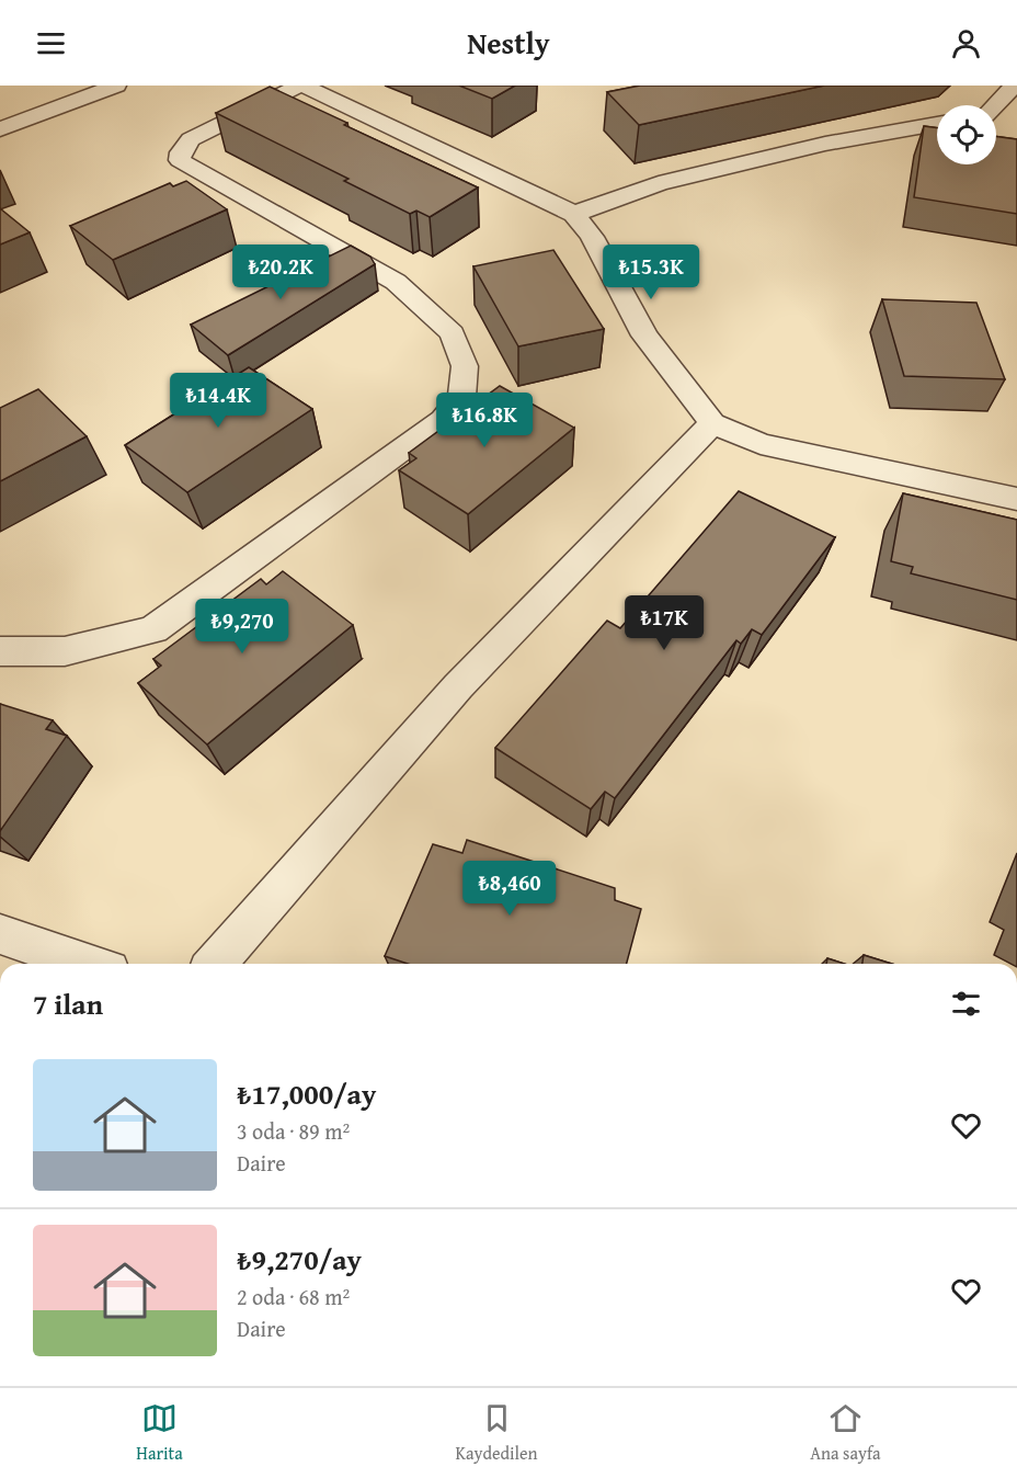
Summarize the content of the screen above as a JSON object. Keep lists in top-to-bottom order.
{
  "page": {
    "header": "Nestly",
    "price": [
      "₺20.2K",
      "₺15.3K",
      "₺14.4K",
      "₺16.8K",
      "₺17K",
      "₺9,270",
      "₺8,460"
    ],
    "heading": "7 ilan",
    "list": [
      {
        "name": "₺17,000/ay",
        "note": "3 oda · 89 m² · Daire"
      },
      {
        "name": "₺9,270/ay",
        "note": "2 oda · 68 m² · Daire"
      }
    ],
    "tabs": ["Harita", "Kaydedilen", "Ana sayfa"]
  }
}
